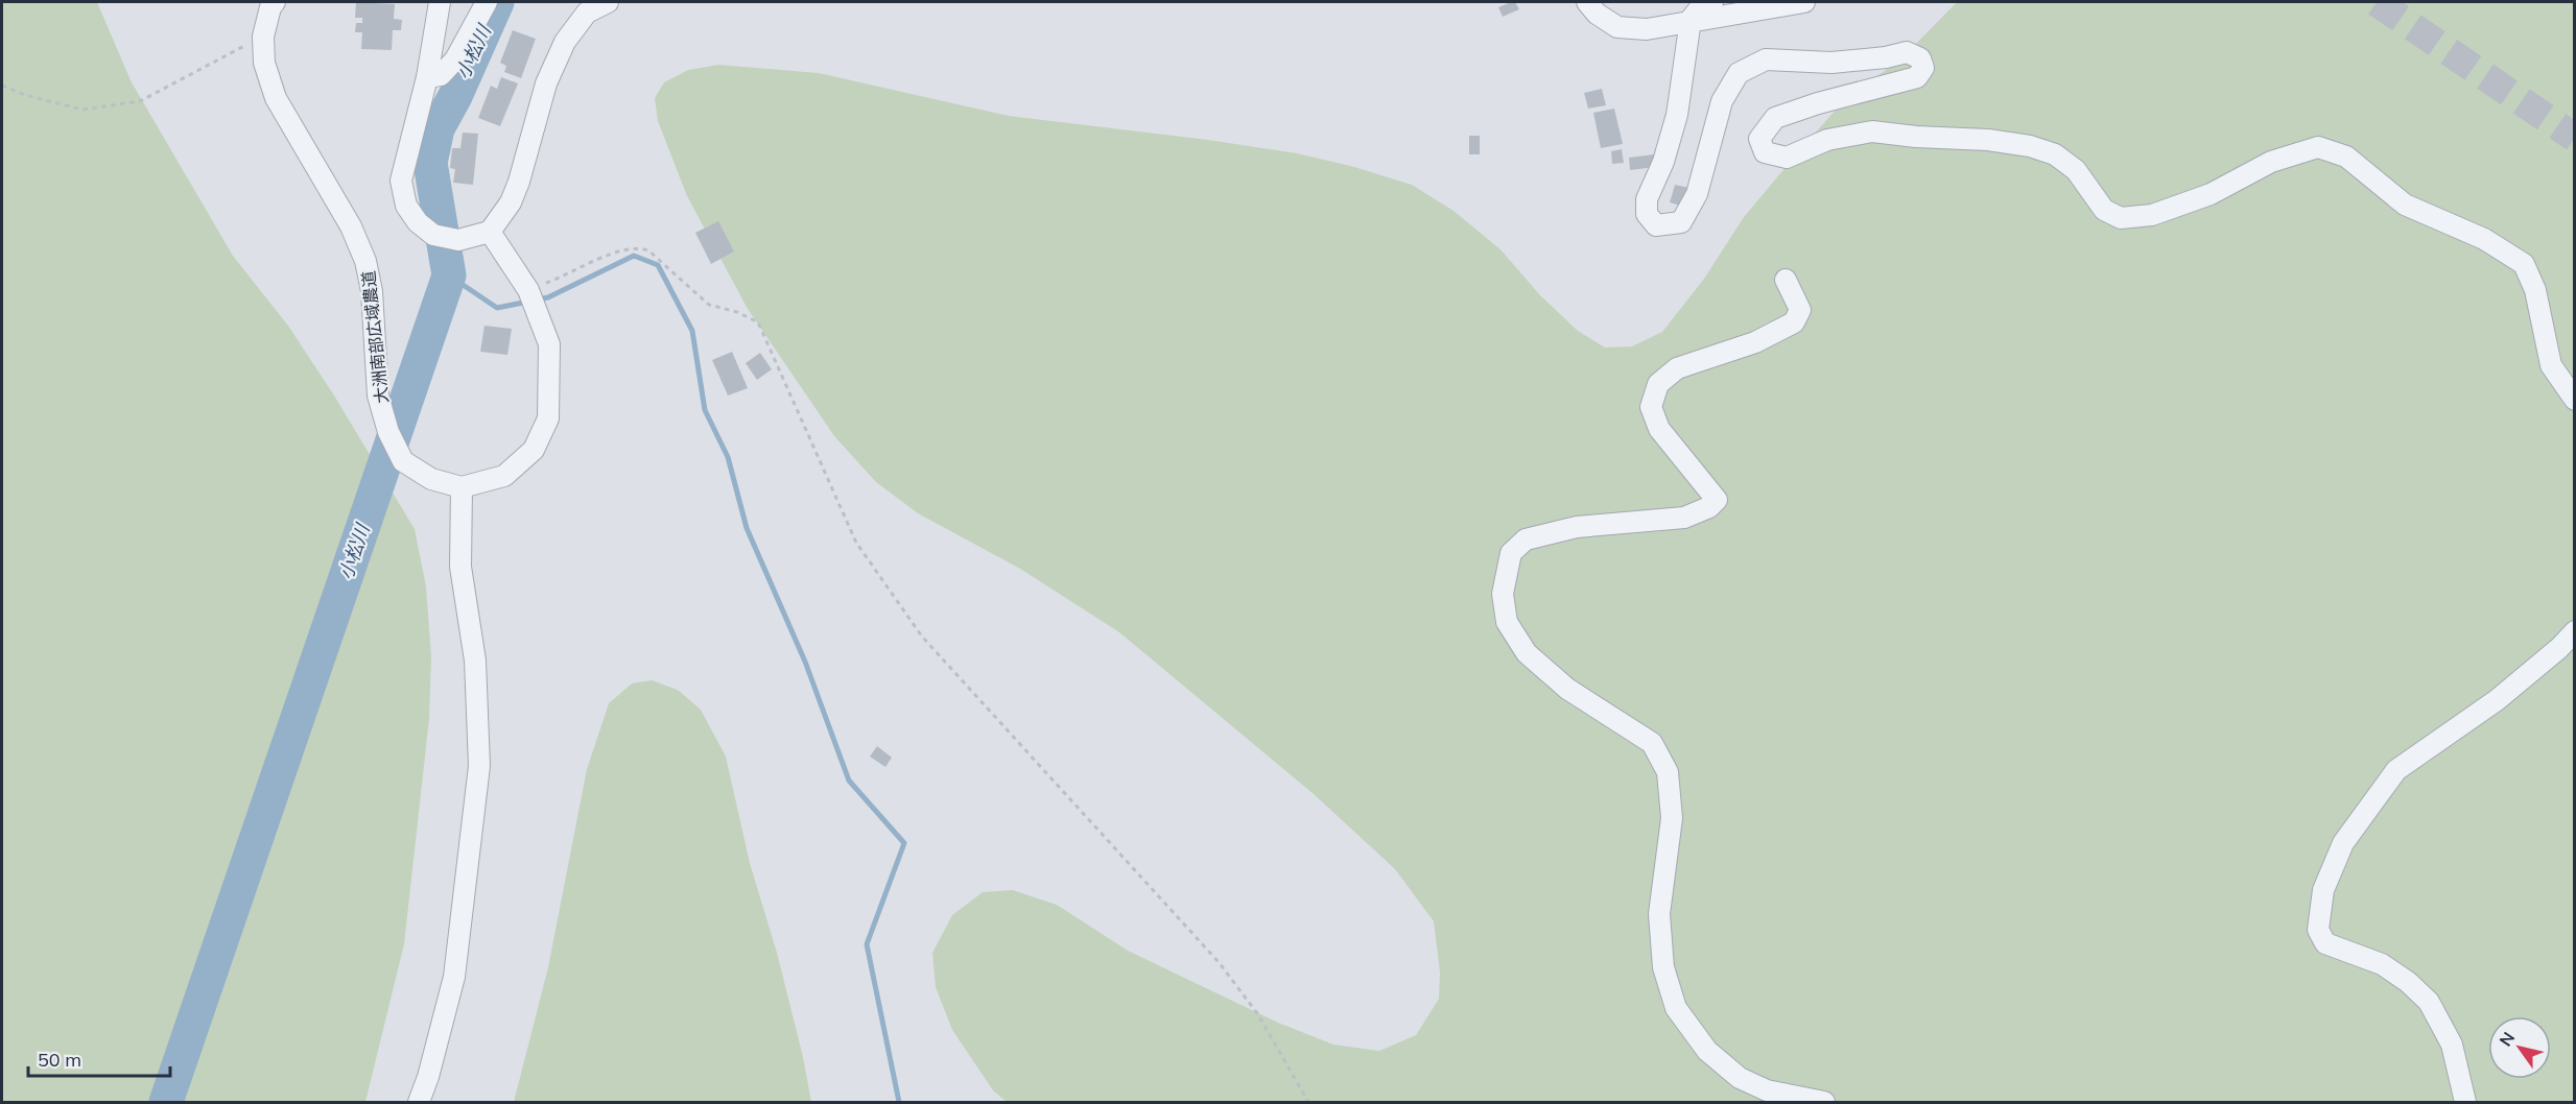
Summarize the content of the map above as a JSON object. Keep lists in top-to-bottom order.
{
  "streets": {
    "street": ["大洲南部広域農道"]
  },
  "water": ["小松川"],
  "scale_bar": "50 m",
  "north": "top left"
}
